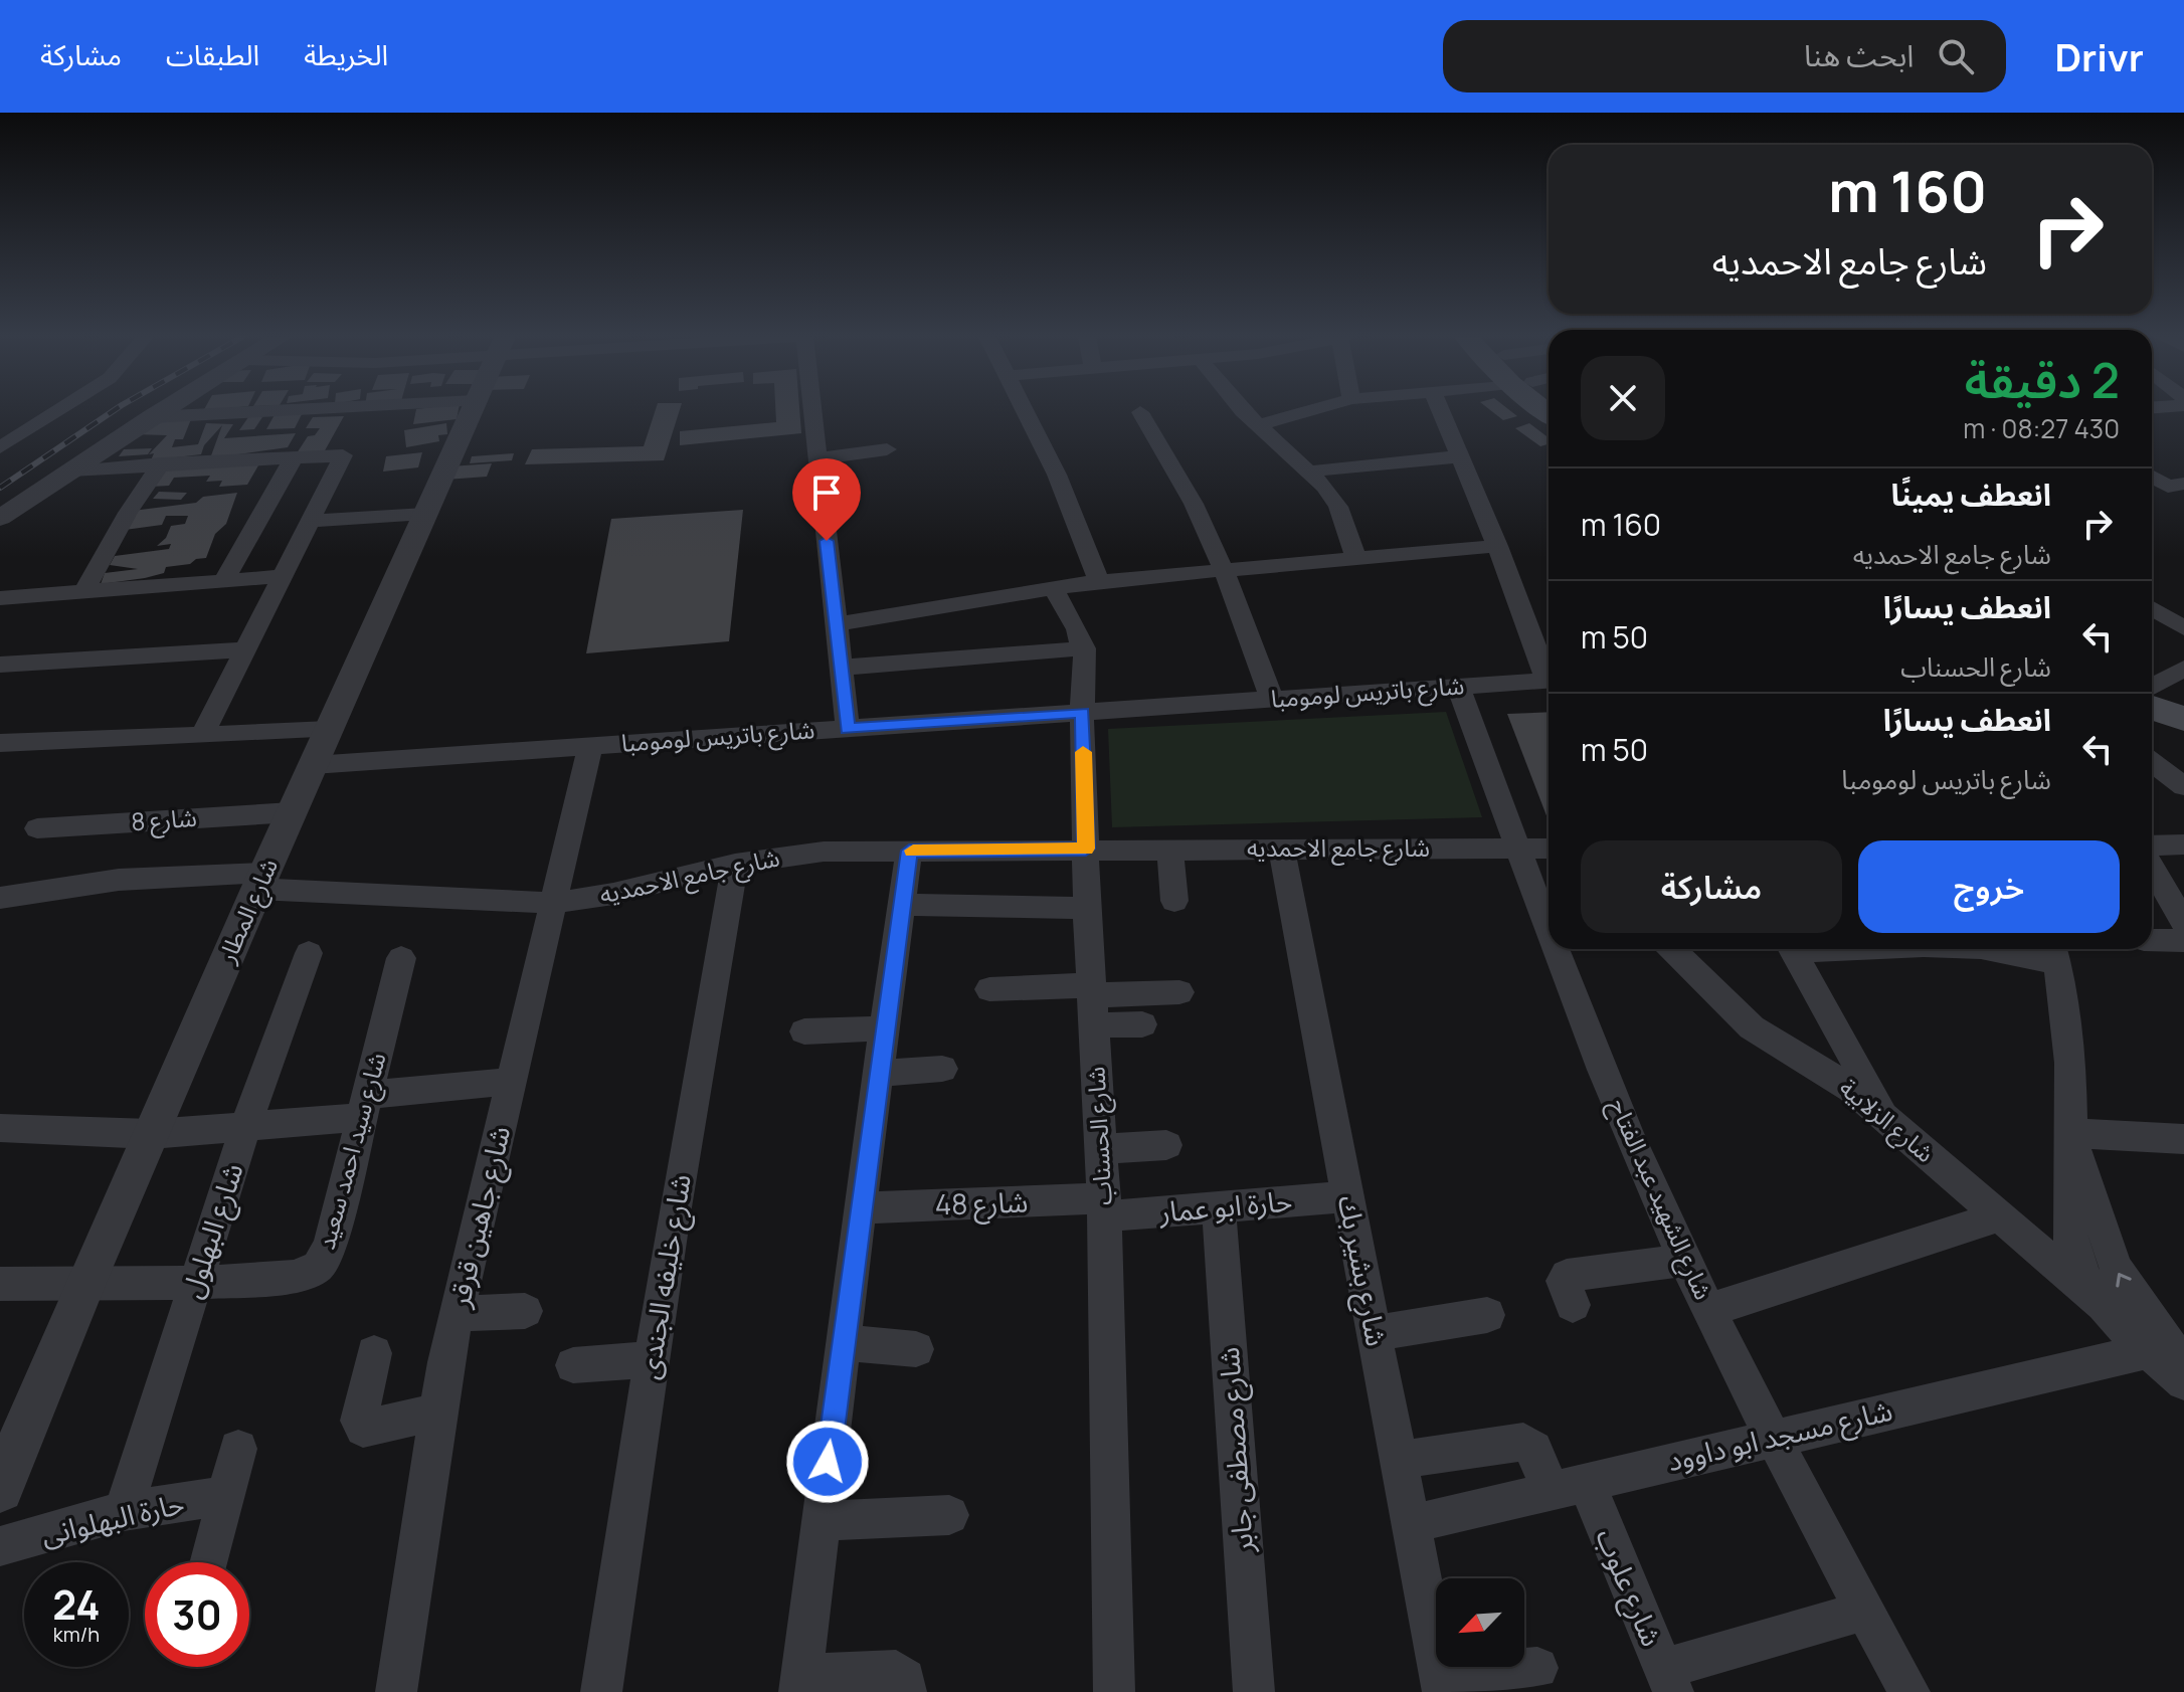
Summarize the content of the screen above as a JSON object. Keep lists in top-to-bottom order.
{
  "streets": {
    "street": [
      "شارع باتريس لومومبا",
      "شارع 8",
      "شارع جامع الاحمديه",
      "شارع المطار",
      "شارع الزلابية",
      "شارع الحسناب",
      "شارع سيد احمد سعيد",
      "شارع الشهيد عبد الفتاح",
      "شارع 48",
      "حارة ابو عمار",
      "شارع جاهين قرقر",
      "شارع البهلول",
      "شارع بشير بك",
      "شارع خليفه الجندى",
      "شارع مسجد ابو داوود",
      "شارع مصطفى جابر",
      "حارة البهلوانى",
      "شارع علوب"
    ]
  },
  "crossings": [
    ["شارع باتريس لومومبا", "شارع المطار"],
    ["شارع باتريس لومومبا", "شارع الحسناب"],
    ["شارع باتريس لومومبا", "شارع الشهيد عبد الفتاح"],
    ["شارع باتريس لومومبا", "شارع جاهين قرقر"],
    ["شارع 8", "شارع المطار"],
    ["شارع جامع الاحمديه", "شارع المطار"],
    ["شارع جامع الاحمديه", "شارع الحسناب"],
    ["شارع جامع الاحمديه", "شارع الشهيد عبد الفتاح"],
    ["شارع جامع الاحمديه", "شارع جاهين قرقر"],
    ["شارع جامع الاحمديه", "شارع بشير بك"],
    ["شارع جامع الاحمديه", "شارع خليفه الجندى"],
    ["شارع المطار", "شارع سيد احمد سعيد"],
    ["شارع الحسناب", "شارع 48"],
    ["شارع الحسناب", "حارة ابو عمار"],
    ["شارع سيد احمد سعيد", "شارع البهلول"],
    ["شارع الشهيد عبد الفتاح", "شارع مسجد ابو داوود"],
    ["شارع 48", "حارة ابو عمار"],
    ["حارة ابو عمار", "شارع بشير بك"],
    ["حارة ابو عمار", "شارع مصطفى جابر"],
    ["شارع البهلول", "حارة البهلوانى"],
    ["شارع بشير بك", "شارع مسجد ابو داوود"],
    ["شارع بشير بك", "شارع علوب"],
    ["شارع مسجد ابو داوود", "شارع علوب"]
  ],
  "north": "bottom left",
  "page": {
    "header": "Drivr",
    "search": "ابحث هنا",
    "nav": ["الخريطة", "الطبقات", "مشاركة"],
    "turn": ["160 m", "شارع جامع الاحمديه"],
    "heading": ["2 دقيقة", "430 m · 08:27"],
    "list": [
      {
        "name": "انعطف يمينًا",
        "note": "شارع جامع الاحمديه",
        "value": "160 m"
      },
      {
        "name": "انعطف يسارًا",
        "note": "شارع الحسناب",
        "value": "50 m"
      },
      {
        "name": "انعطف يسارًا",
        "note": "شارع باتريس لومومبا",
        "value": "50 m"
      }
    ],
    "buttons": ["خروج", "مشاركة"],
    "speed": "24 km/h",
    "limit": "30"
  }
}
